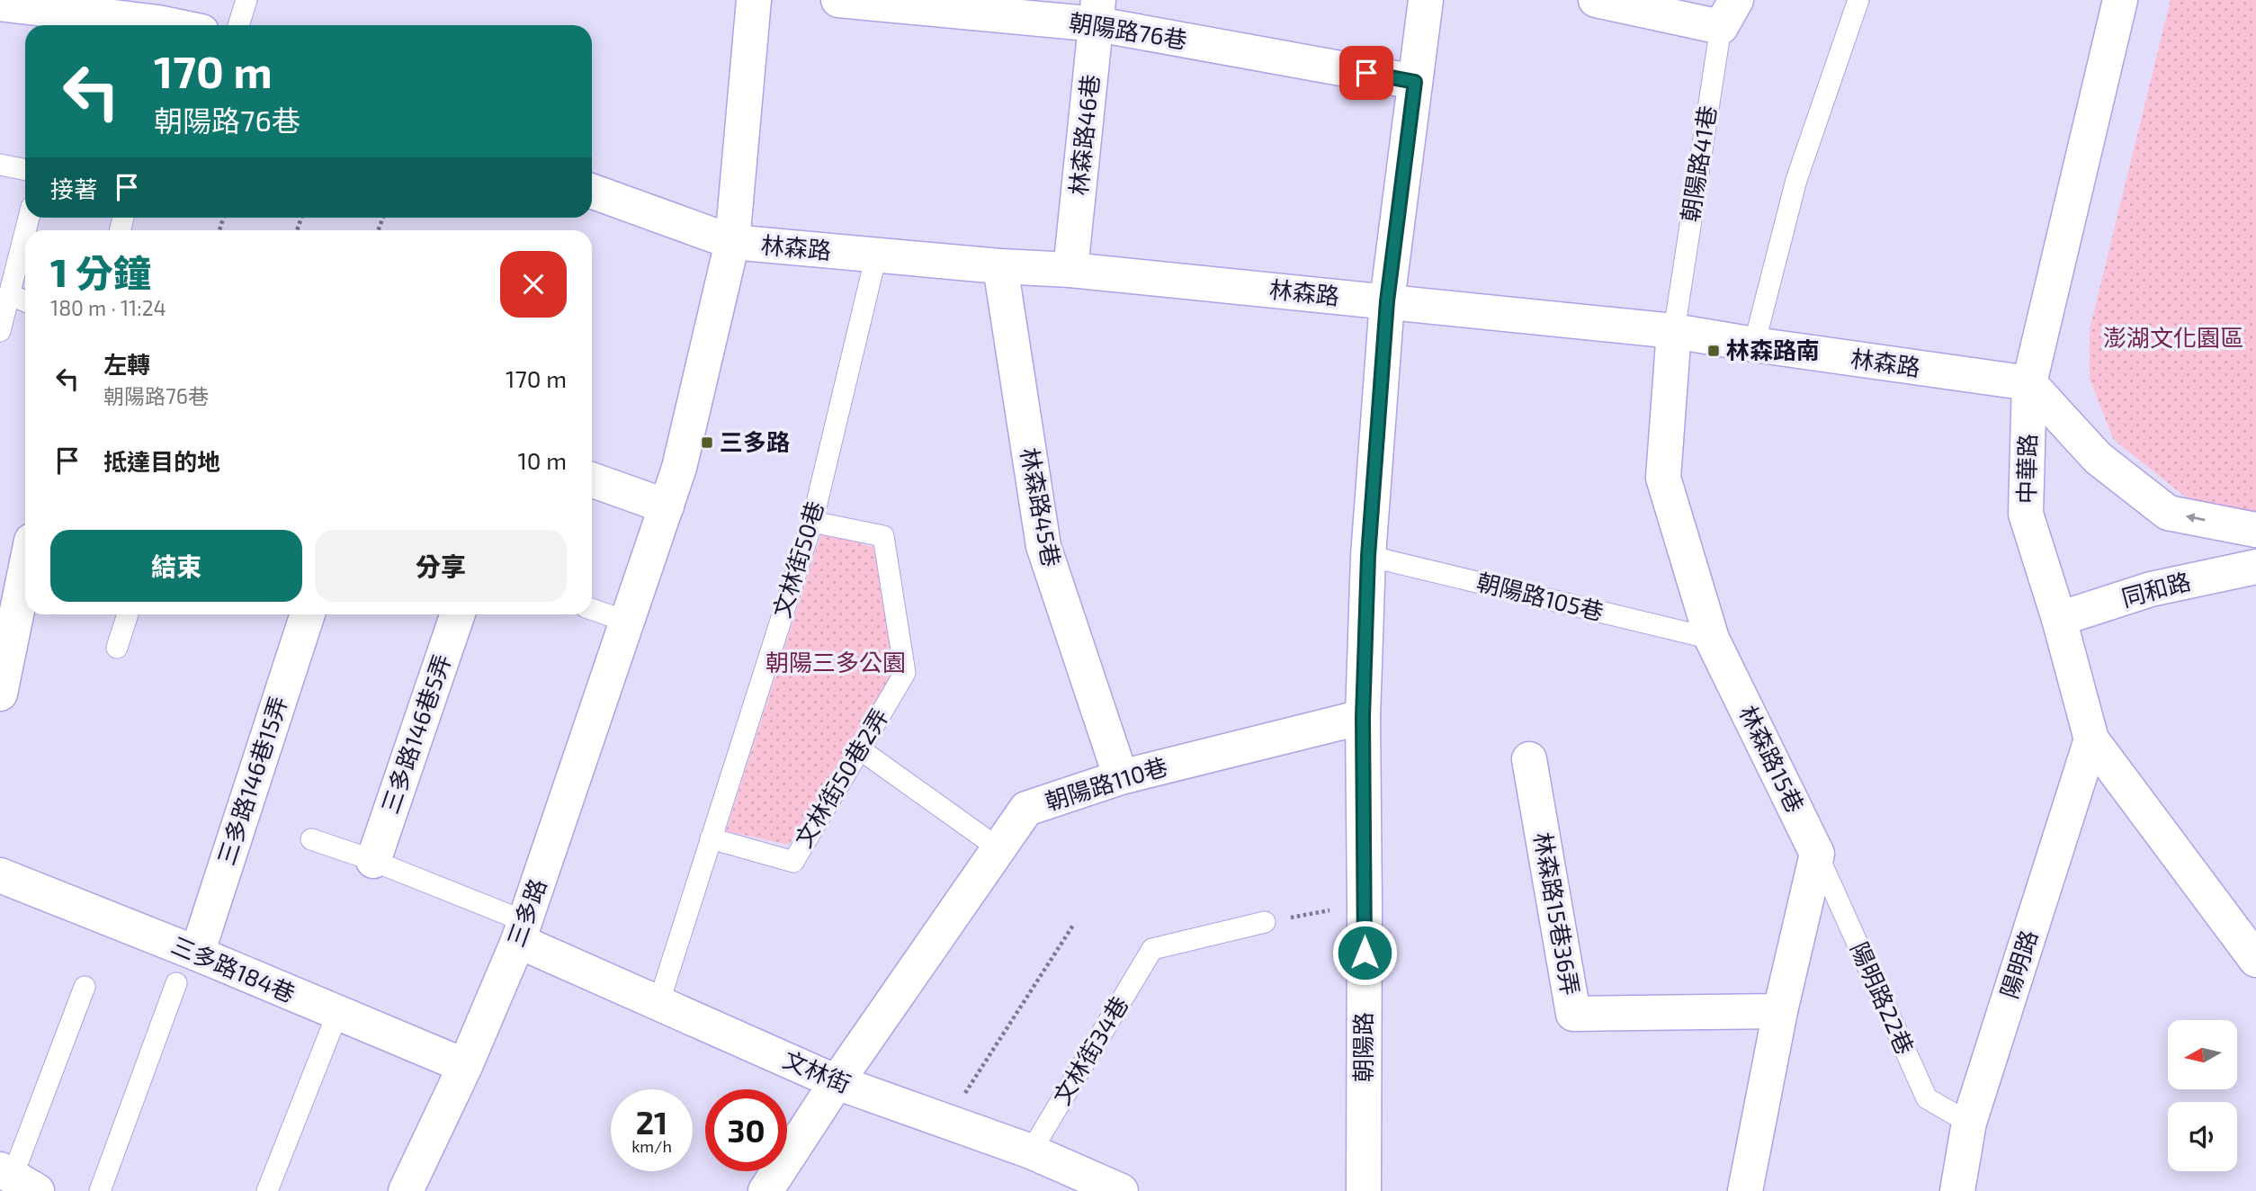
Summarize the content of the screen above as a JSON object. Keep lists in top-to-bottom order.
{
  "streets": {
    "street": [
      "朝陽路76巷",
      "林森路46巷",
      "林森路",
      "中華路",
      "林森路45巷",
      "同和路",
      "三多路146巷5弄",
      "林森路15巷",
      "三多路146巷15弄",
      "朝陽路110巷",
      "三多路",
      "林森路15巷36弄",
      "陽明路",
      "三多路184巷",
      "朝陽路",
      "文林街"
    ],
    "lane": [
      "朝陽路41巷",
      "文林街50巷",
      "朝陽路105巷",
      "文林街50巷2弄",
      "陽明路22巷",
      "文林街34巷"
    ]
  },
  "crossings": [
    ["朝陽路76巷", "林森路46巷"],
    ["朝陽路76巷", "朝陽路"],
    ["林森路46巷", "林森路"],
    ["朝陽路41巷", "林森路"],
    ["朝陽路41巷", "林森路15巷"],
    ["林森路", "中華路"],
    ["林森路", "林森路45巷"],
    ["林森路", "文林街50巷"],
    ["林森路", "林森路15巷"],
    ["林森路", "三多路"],
    ["林森路", "朝陽路"],
    ["中華路", "同和路"],
    ["中華路", "陽明路"],
    ["林森路45巷", "朝陽路110巷"],
    ["文林街50巷", "文林街50巷2弄"],
    ["文林街50巷", "文林街"],
    ["朝陽路105巷", "林森路15巷"],
    ["朝陽路105巷", "朝陽路"],
    ["林森路15巷", "陽明路22巷"],
    ["三多路146巷15弄", "三多路184巷"],
    ["朝陽路110巷", "朝陽路"],
    ["朝陽路110巷", "文林街"],
    ["三多路", "三多路184巷"],
    ["三多路", "文林街"],
    ["陽明路", "陽明路22巷"],
    ["文林街34巷", "文林街"]
  ],
  "parks": ["澎湖文化園區", "朝陽三多公園"],
  "places": {
    "transit": ["林森路南", "三多路"]
  },
  "north": "left",
  "page": {
    "turn": ["170 m", "朝陽路76巷"],
    "then": "接著",
    "heading": ["1 分鐘", "180 m · 11:24"],
    "list": [
      {
        "name": "左轉",
        "note": "朝陽路76巷",
        "value": "170 m"
      },
      {
        "name": "抵達目的地",
        "value": "10 m"
      }
    ],
    "buttons": ["結束", "分享"],
    "speed": "21 km/h",
    "limit": "30"
  }
}
